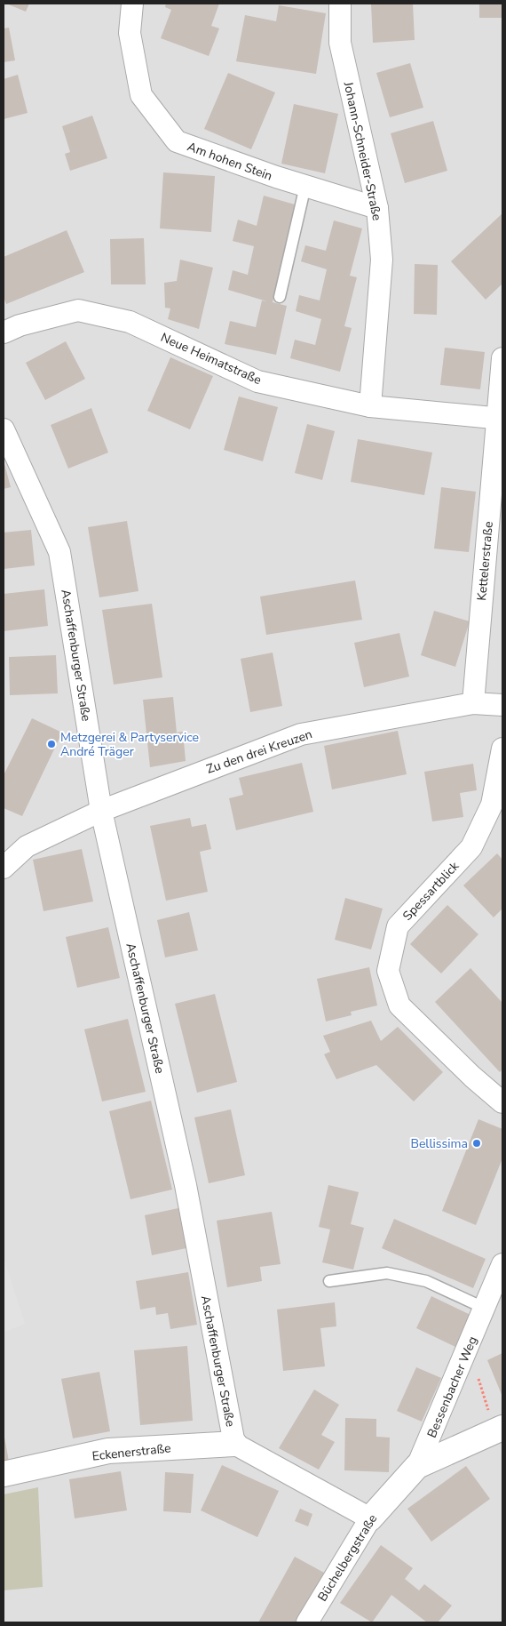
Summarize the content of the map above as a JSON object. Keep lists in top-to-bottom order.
{
  "streets": {
    "street": [
      "Johann-Schneider-Straße",
      "Am hohen Stein",
      "Neue Heimatstraße",
      "Kettelerstraße",
      "Aschaffenburger Straße",
      "Zu den drei Kreuzen",
      "Spessartblick",
      "Bessenbacher Weg",
      "Eckenerstraße",
      "Büchelbergstraße"
    ]
  },
  "crossings": [
    ["Johann-Schneider-Straße", "Am hohen Stein"],
    ["Johann-Schneider-Straße", "Neue Heimatstraße"],
    ["Neue Heimatstraße", "Kettelerstraße"],
    ["Kettelerstraße", "Zu den drei Kreuzen"],
    ["Aschaffenburger Straße", "Zu den drei Kreuzen"],
    ["Aschaffenburger Straße", "Eckenerstraße"],
    ["Aschaffenburger Straße", "Büchelbergstraße"],
    ["Bessenbacher Weg", "Büchelbergstraße"]
  ],
  "places": ["Metzgerei & Partyservice André Träger", "Bellissima"]
}
